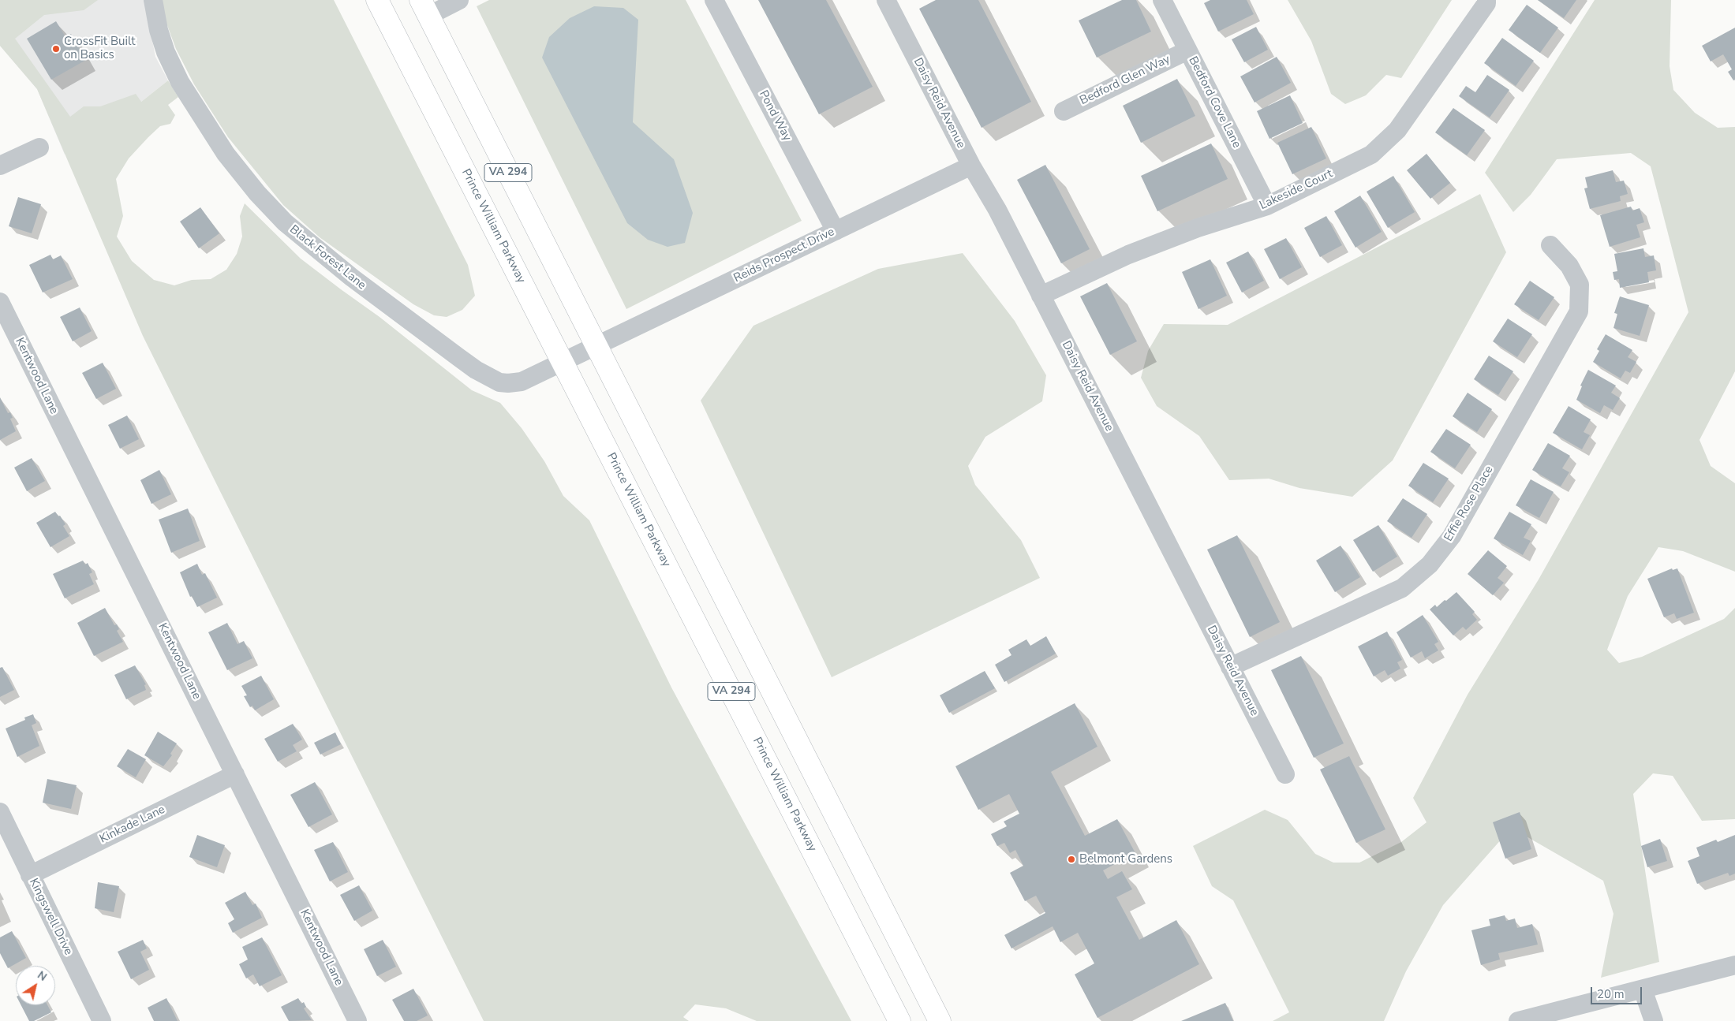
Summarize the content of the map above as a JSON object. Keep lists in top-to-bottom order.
{
  "streets": {
    "highway": ["VA 294", "Prince William Parkway"],
    "street": [
      "Bedford Glen Way",
      "Bedford Cove Lane",
      "Daisy Reid Avenue",
      "Pond Way",
      "Lakeside Court",
      "Reids Prospect Drive",
      "Black Forest Lane",
      "Kentwood Lane",
      "Effie Rose Place",
      "Kinkade Lane",
      "Kingswell Drive"
    ]
  },
  "crossings": [
    ["Bedford Glen Way", "Bedford Cove Lane"],
    ["Bedford Cove Lane", "Lakeside Court"],
    ["Daisy Reid Avenue", "Lakeside Court"],
    ["Daisy Reid Avenue", "Reids Prospect Drive"],
    ["Daisy Reid Avenue", "Effie Rose Place"],
    ["Pond Way", "Reids Prospect Drive"],
    ["VA 294", "Reids Prospect Drive"],
    ["VA 294", "Black Forest Lane"],
    ["Prince William Parkway", "Black Forest Lane"],
    ["Reids Prospect Drive", "Black Forest Lane"],
    ["Kentwood Lane", "Kinkade Lane"],
    ["Kinkade Lane", "Kingswell Drive"]
  ],
  "places": ["CrossFit Built on Basics", "Belmont Gardens"],
  "scale_bar": "20 m",
  "north": "top right"
}
